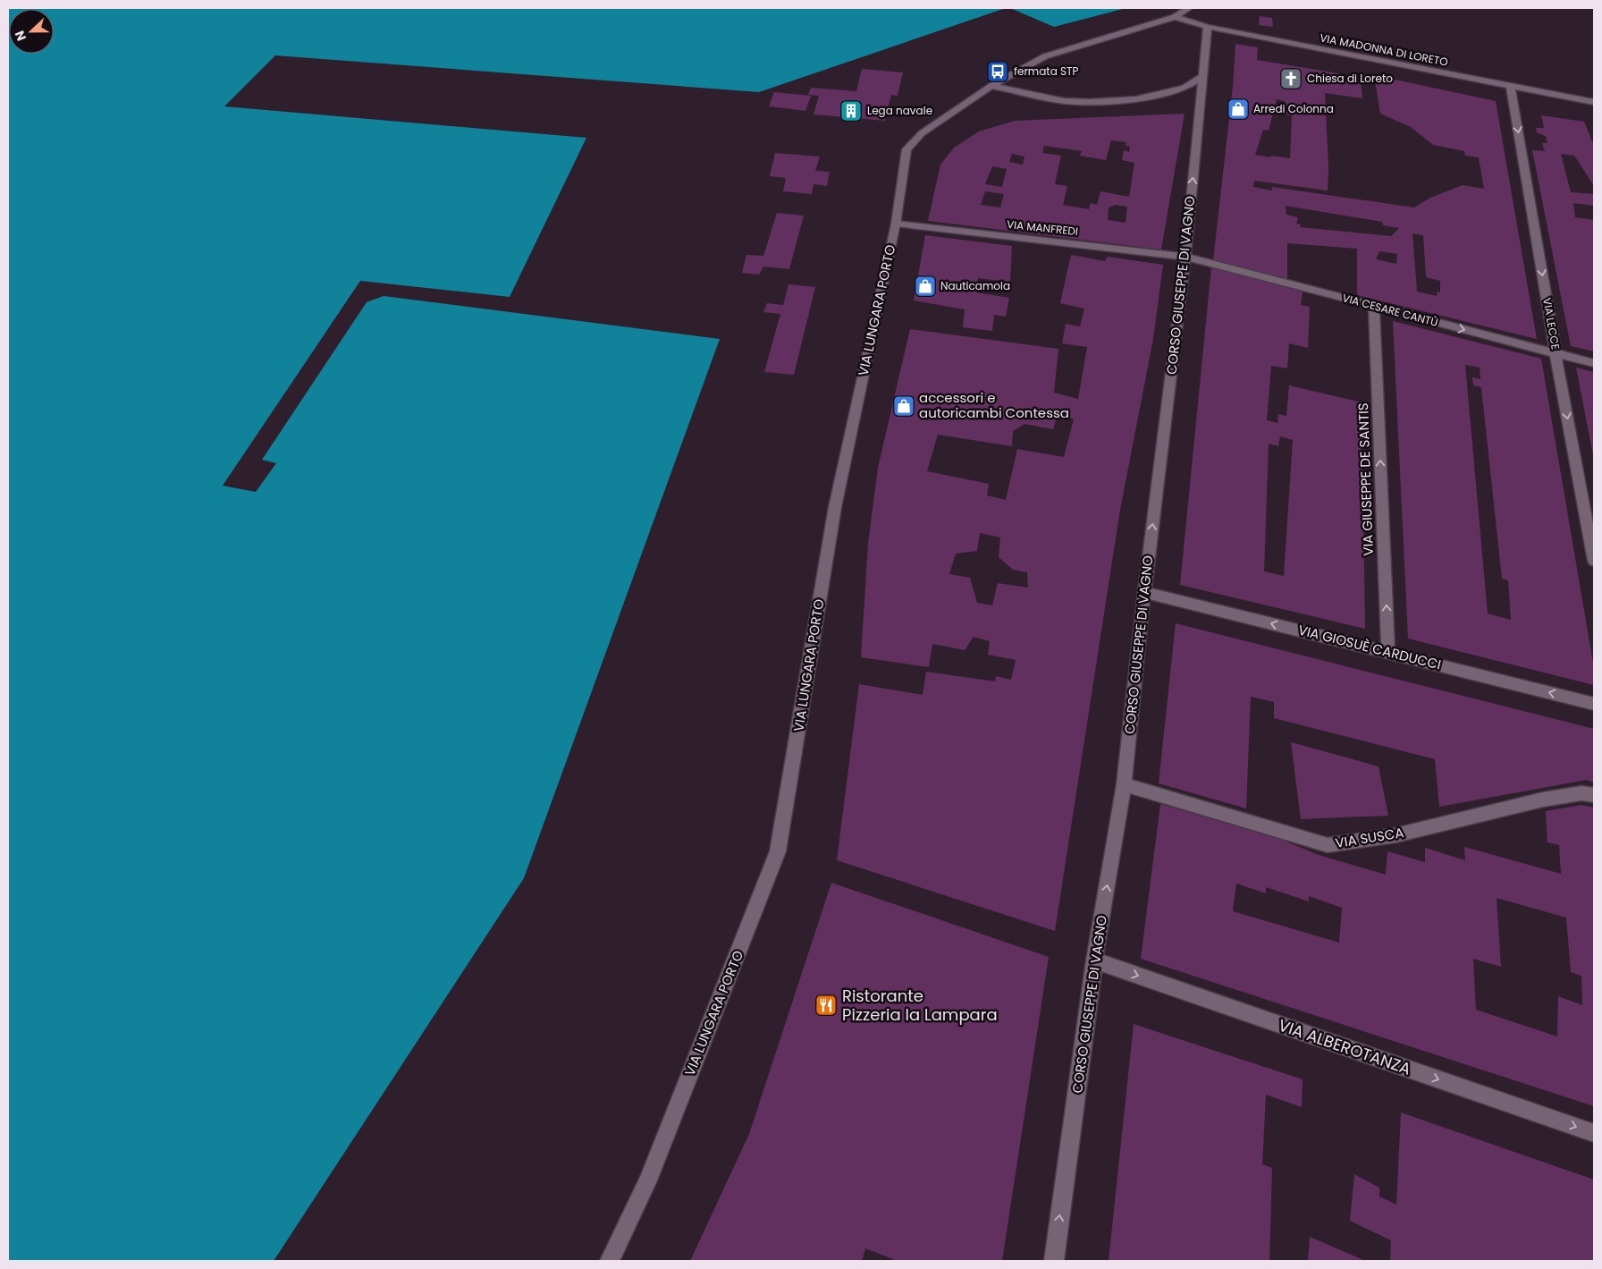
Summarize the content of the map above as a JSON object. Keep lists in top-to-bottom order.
{
  "streets": {
    "street": [
      "VIA MADONNA DI LORETO",
      "VIA MANFREDI",
      "CORSO GIUSEPPE DI VAGNO",
      "VIA LUNGARA PORTO",
      "VIA CESARE CANTÙ",
      "VIA LECCE",
      "VIA GIUSEPPE DE SANTIS",
      "VIA GIOSUÈ CARDUCCI",
      "VIA SUSCA",
      "VIA ALBEROTANZA"
    ]
  },
  "crossings": [
    ["VIA MADONNA DI LORETO", "CORSO GIUSEPPE DI VAGNO"],
    ["VIA MADONNA DI LORETO", "VIA LUNGARA PORTO"],
    ["VIA MADONNA DI LORETO", "VIA LECCE"],
    ["VIA MANFREDI", "CORSO GIUSEPPE DI VAGNO"],
    ["VIA MANFREDI", "VIA LUNGARA PORTO"],
    ["VIA MANFREDI", "VIA CESARE CANTÙ"],
    ["CORSO GIUSEPPE DI VAGNO", "VIA CESARE CANTÙ"],
    ["CORSO GIUSEPPE DI VAGNO", "VIA GIOSUÈ CARDUCCI"],
    ["CORSO GIUSEPPE DI VAGNO", "VIA SUSCA"],
    ["CORSO GIUSEPPE DI VAGNO", "VIA ALBEROTANZA"],
    ["VIA CESARE CANTÙ", "VIA LECCE"],
    ["VIA CESARE CANTÙ", "VIA GIUSEPPE DE SANTIS"],
    ["VIA GIUSEPPE DE SANTIS", "VIA GIOSUÈ CARDUCCI"]
  ],
  "one_way": [
    "CORSO GIUSEPPE DI VAGNO",
    "VIA CESARE CANTÙ",
    "VIA LECCE",
    "VIA GIUSEPPE DE SANTIS",
    "VIA GIOSUÈ CARDUCCI",
    "VIA ALBEROTANZA"
  ],
  "places": {
    "bus stop": ["fermata STP"],
    "church": ["Chiesa di Loreto"],
    "shop": ["Arredi Colonna", "Nauticamola", "accessori e autoricambi Contessa"],
    "building": ["Lega navale"],
    "restaurant": ["Ristorante Pizzeria la Lampara"]
  },
  "north": "left"
}
